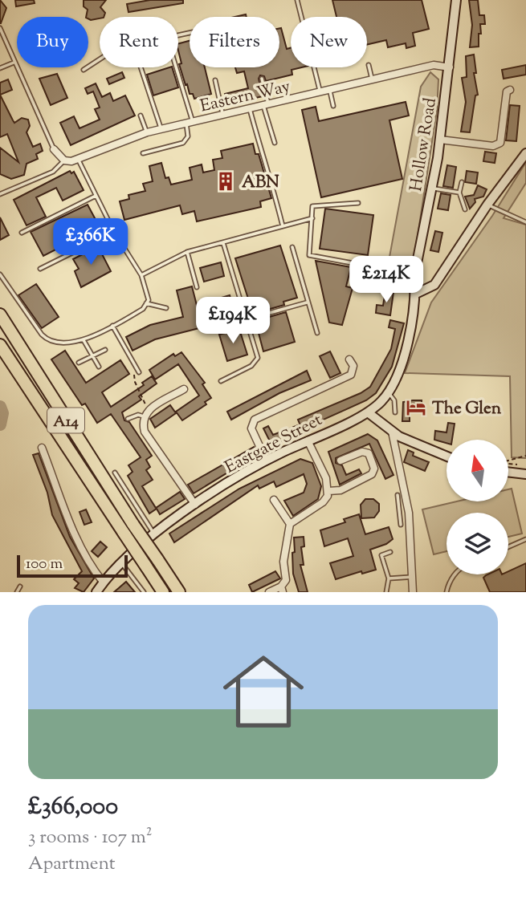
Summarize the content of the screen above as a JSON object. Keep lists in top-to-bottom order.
{
  "streets": {
    "highway": ["A14"],
    "street": ["Eastern Way", "Hollow Road", "Eastgate Street"]
  },
  "crossings": [
    ["Eastern Way", "Hollow Road"],
    ["Hollow Road", "Eastgate Street"]
  ],
  "places": {
    "building": ["ABN"],
    "hotel": ["The Glen"]
  },
  "scale_bar": "100 m",
  "north": "top",
  "page": {
    "chip": [
      "Buy",
      "Rent",
      "Filters",
      "New"
    ],
    "price": ["£366K", "£214K", "£194K"],
    "scale": "100 m",
    "list": [
      {
        "name": "£366,000",
        "note": "3 rooms · 107 m² · Apartment"
      }
    ]
  }
}
